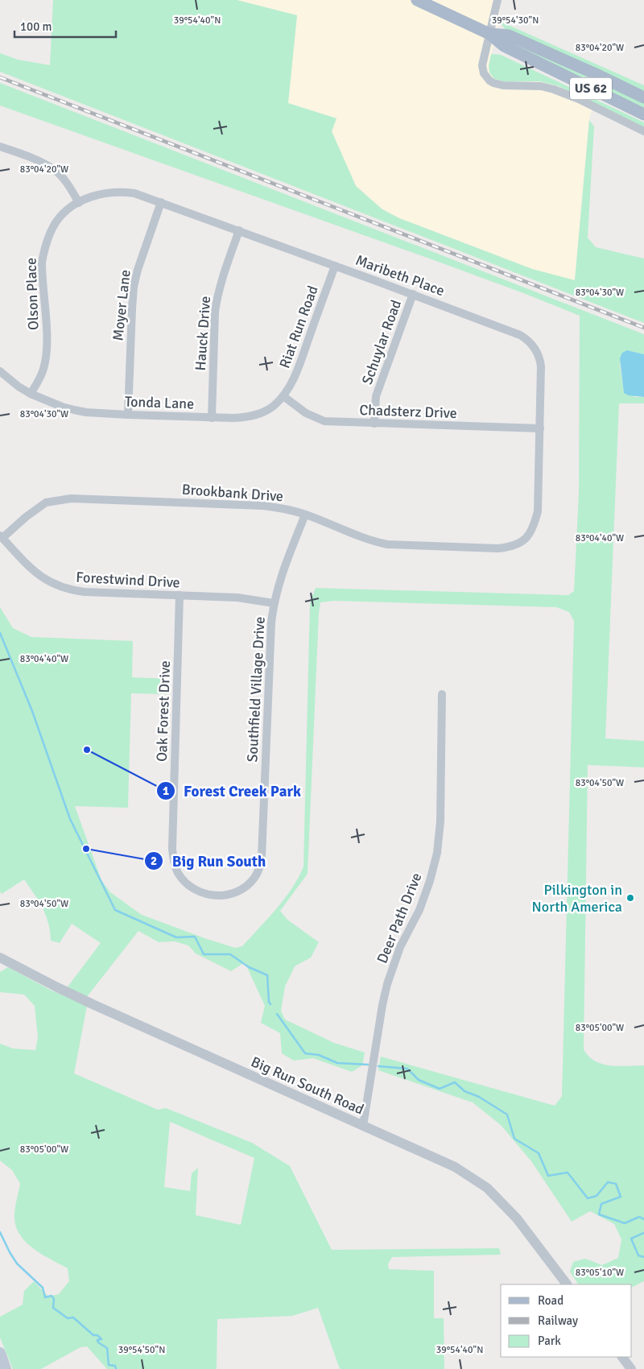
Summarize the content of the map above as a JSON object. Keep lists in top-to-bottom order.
{
  "streets": {
    "main road": ["US 62"],
    "street": [
      "Maribeth Place",
      "Olson Place",
      "Moyer Lane",
      "Riat Run Road",
      "Hauck Drive",
      "Schuylar Road",
      "Tonda Lane",
      "Chadsterz Drive",
      "Brookbank Drive",
      "Forestwind Drive",
      "Southfield Village Drive",
      "Oak Forest Drive",
      "Deer Path Drive",
      "Big Run South Road"
    ]
  },
  "crossings": [
    ["Maribeth Place", "Olson Place"],
    ["Maribeth Place", "Moyer Lane"],
    ["Maribeth Place", "Riat Run Road"],
    ["Maribeth Place", "Hauck Drive"],
    ["Maribeth Place", "Schuylar Road"],
    ["Maribeth Place", "Chadsterz Drive"],
    ["Maribeth Place", "Brookbank Drive"],
    ["Olson Place", "Tonda Lane"],
    ["Moyer Lane", "Tonda Lane"],
    ["Riat Run Road", "Tonda Lane"],
    ["Riat Run Road", "Chadsterz Drive"],
    ["Hauck Drive", "Tonda Lane"],
    ["Schuylar Road", "Chadsterz Drive"],
    ["Tonda Lane", "Chadsterz Drive"],
    ["Brookbank Drive", "Forestwind Drive"],
    ["Brookbank Drive", "Southfield Village Drive"],
    ["Forestwind Drive", "Southfield Village Drive"],
    ["Forestwind Drive", "Oak Forest Drive"],
    ["Southfield Village Drive", "Oak Forest Drive"],
    ["Deer Path Drive", "Big Run South Road"]
  ],
  "places": ["Forest Creek Park", "Big Run South", "Pilkington in North America"],
  "legend": ["Road", "Railway", "Park"],
  "scale_bar": "100 m",
  "coordinates": [
    "39°54'40\"N",
    "39°54'30\"N",
    "83°04'20\"W",
    "83°04'30\"W",
    "83°04'40\"W",
    "83°04'50\"W",
    "83°05'00\"W",
    "83°05'10\"W",
    "39°54'50\"N"
  ]
}
